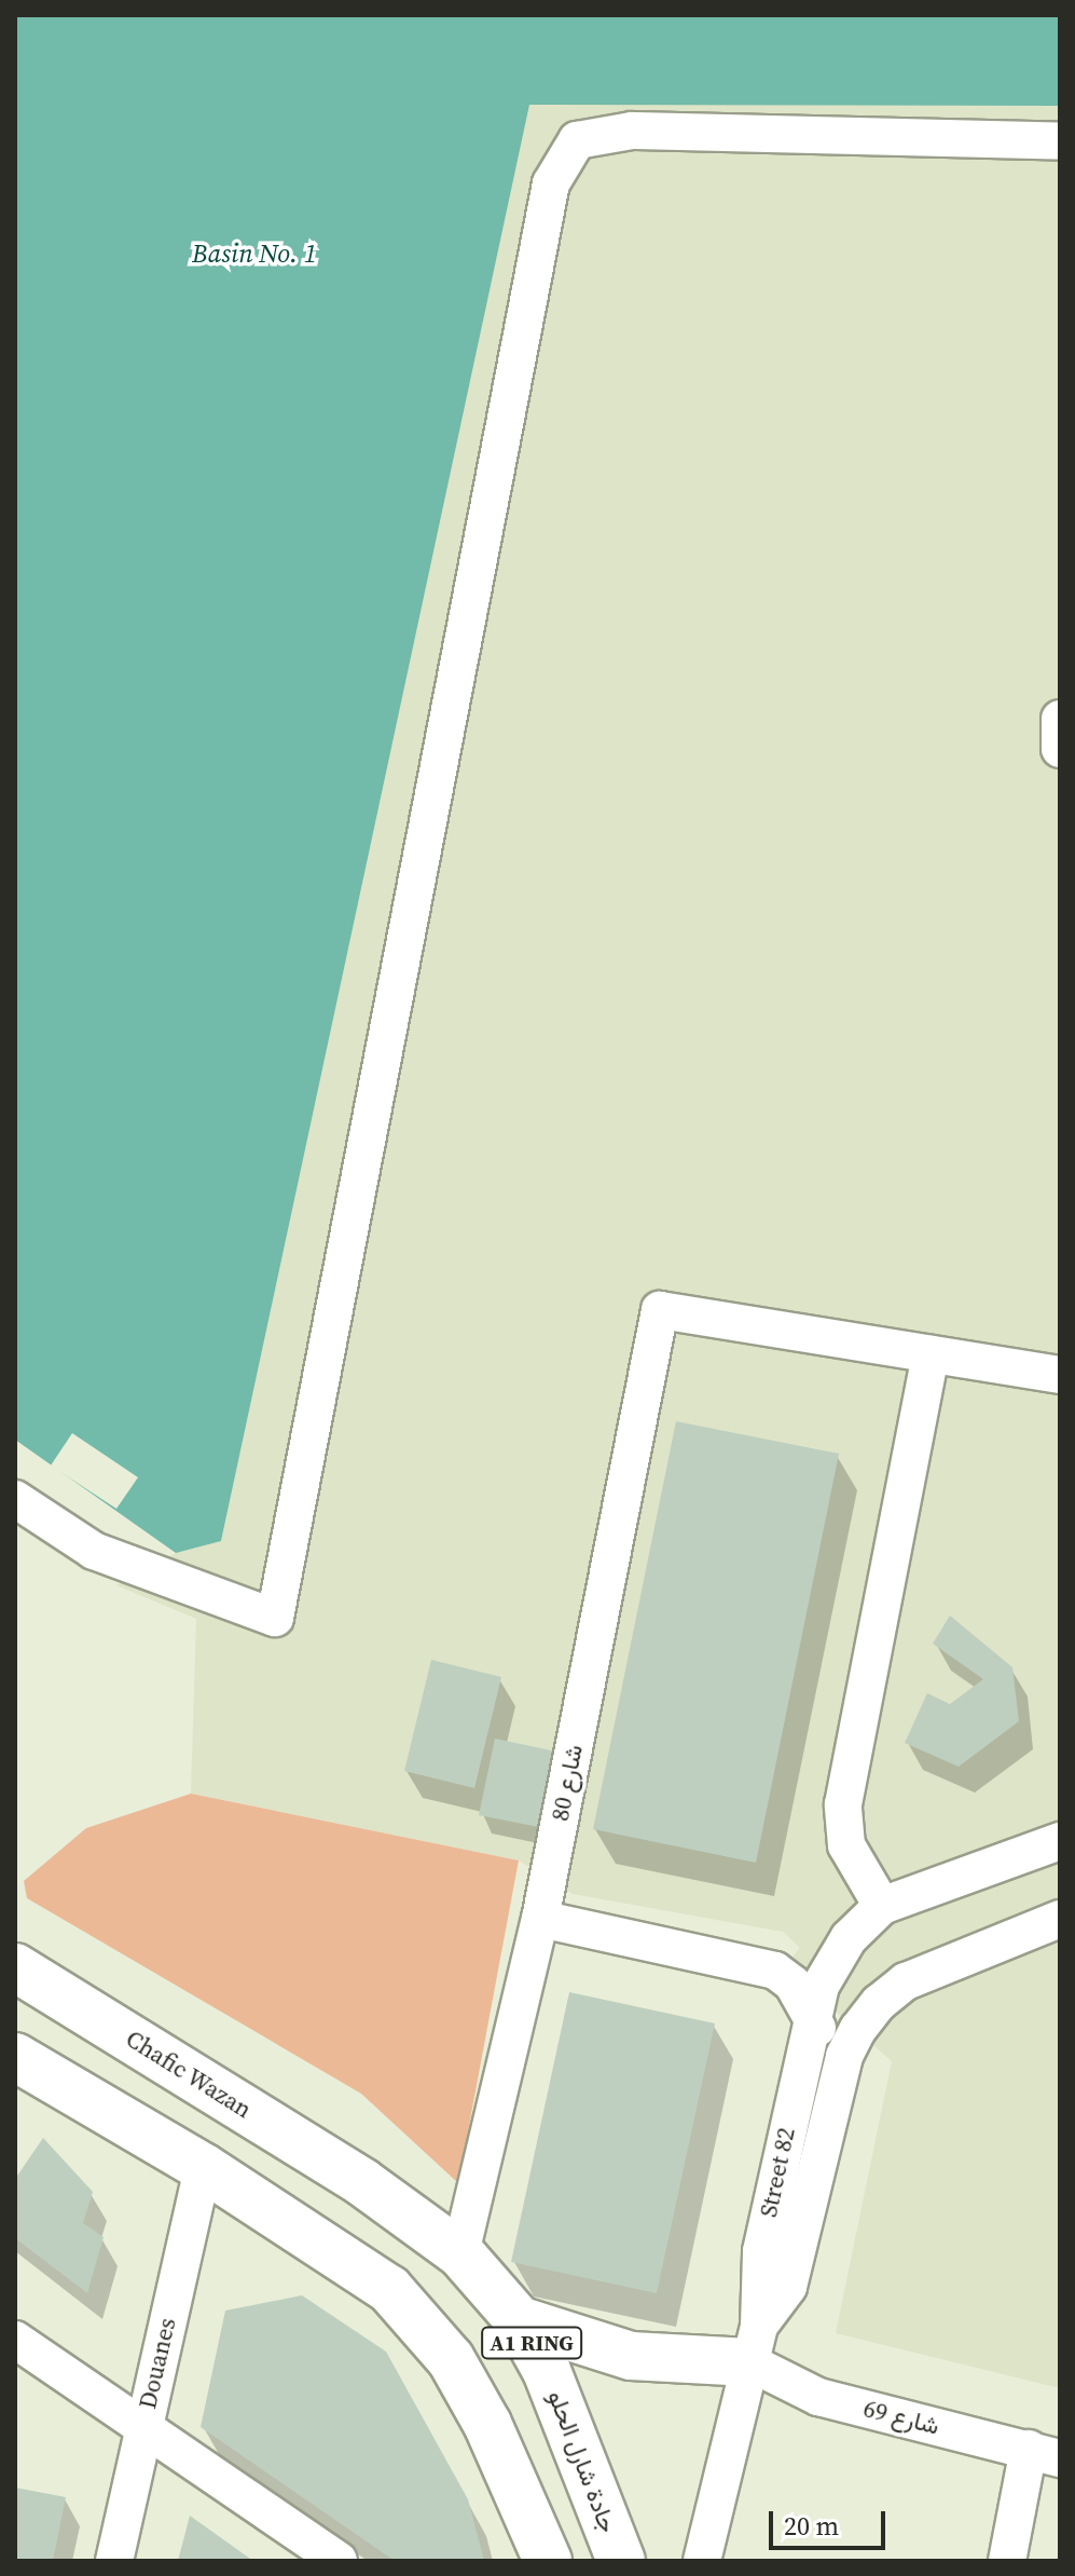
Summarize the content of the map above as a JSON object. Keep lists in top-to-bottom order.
{
  "streets": {
    "highway": ["Chafic Wazan", "A1 RING", "جادة شارل الحلو"],
    "street": [
      "شارع 80",
      "Street 82",
      "Douanes",
      "شارع 69"
    ]
  },
  "crossings": [
    ["شارع 80", "جادة شارل الحلو"],
    ["Chafic Wazan", "جادة شارل الحلو"],
    ["Street 82", "شارع 69"],
    ["A1 RING", "Douanes"]
  ],
  "water": ["Basin No. 1"],
  "scale_bar": "20 m"
}
